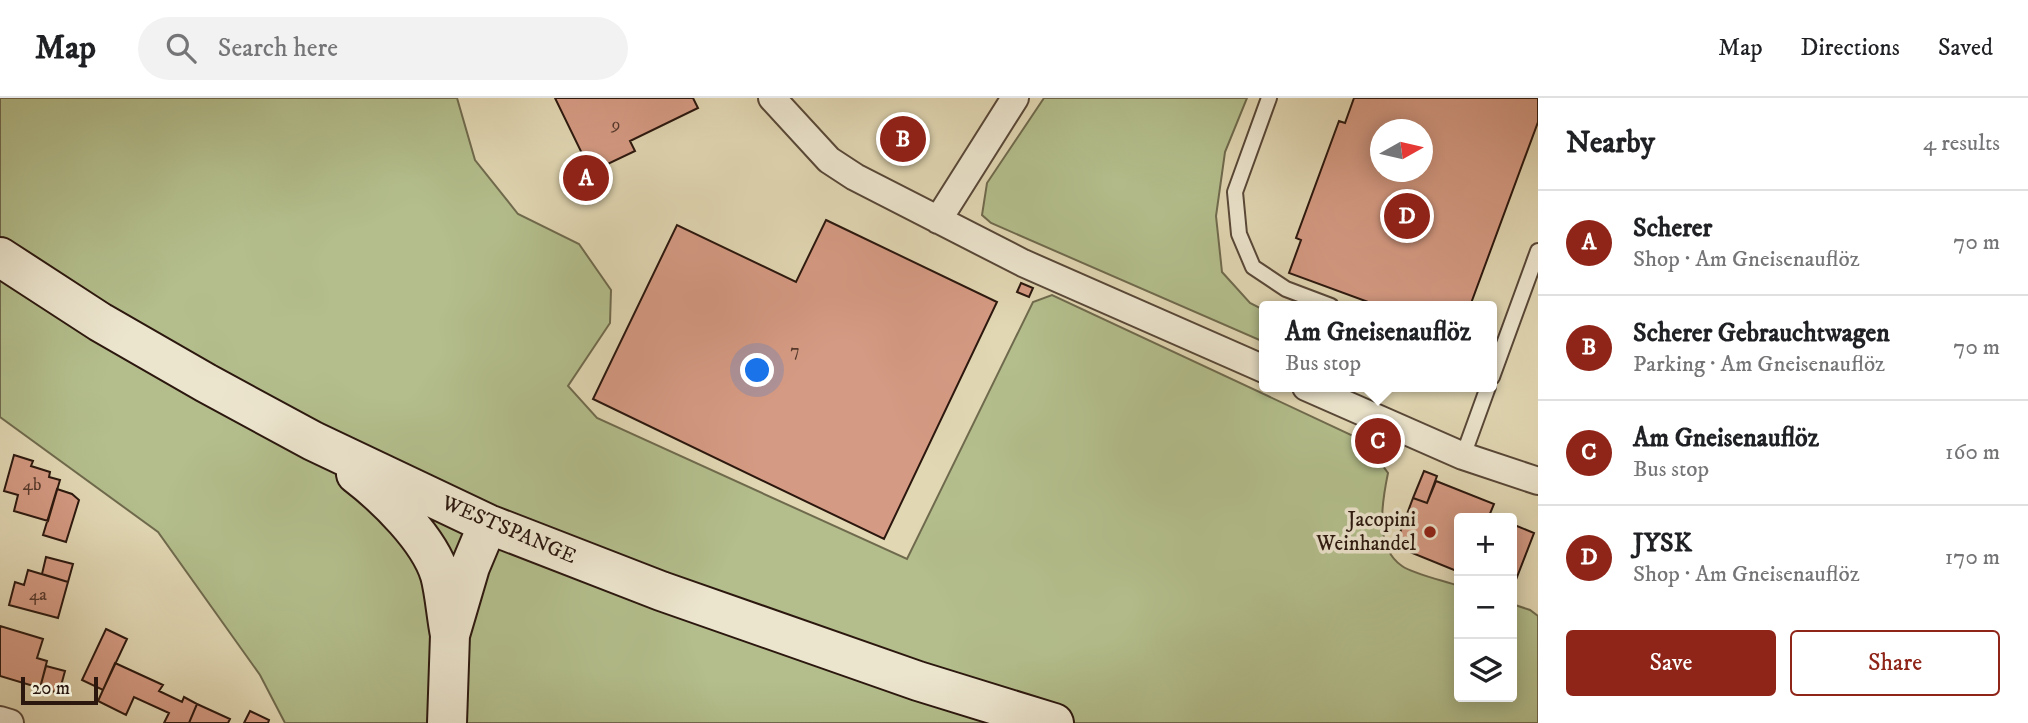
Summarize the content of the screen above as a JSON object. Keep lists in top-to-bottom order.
{
  "streets": {
    "main road": ["WESTSPANGE"]
  },
  "places": ["Jacopini Weinhandel"],
  "house_numbers": [
    "9",
    "7",
    "4b",
    "4a"
  ],
  "scale_bar": "20 m",
  "north": "right",
  "page": {
    "header": "Map",
    "search": "Search here",
    "nav": ["Map", "Directions", "Saved"],
    "heading": ["Nearby", "4 results"],
    "pins": [
      "B",
      "A",
      "D",
      "C"
    ],
    "list": [
      {
        "mark": "A",
        "name": "Scherer",
        "note": "Shop · Am Gneisenauflöz",
        "value": "70 m"
      },
      {
        "mark": "B",
        "name": "Scherer Gebrauchtwagen",
        "note": "Parking · Am Gneisenauflöz",
        "value": "70 m"
      },
      {
        "mark": "C",
        "name": "Am Gneisenauflöz",
        "note": "Bus stop",
        "value": "160 m"
      },
      {
        "mark": "D",
        "name": "JYSK",
        "note": "Shop · Am Gneisenauflöz",
        "value": "170 m"
      }
    ],
    "popup": ["Am Gneisenauflöz", "Bus stop"],
    "map_buttons": ["+", "−"],
    "buttons": ["Save", "Share"],
    "scale": "20 m"
  }
}
